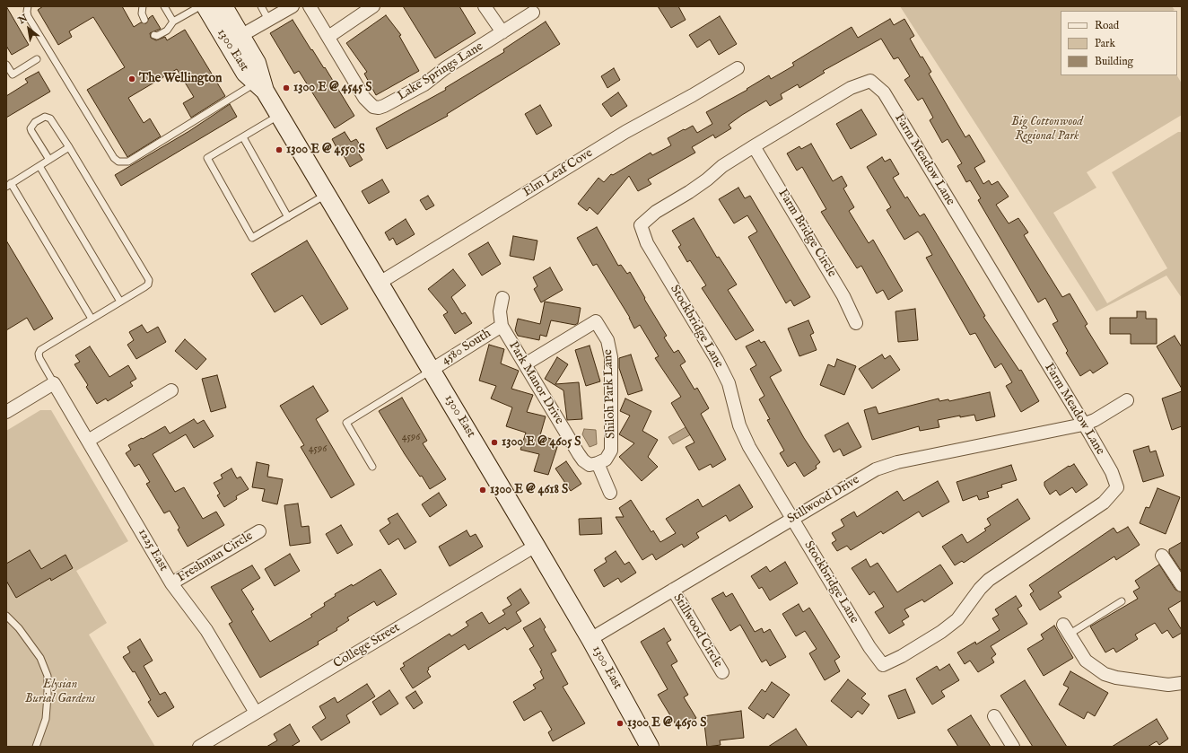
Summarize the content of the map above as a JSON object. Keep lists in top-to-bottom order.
{
  "streets": {
    "main road": ["1300 East"],
    "street": [
      "Lake Springs Lane",
      "Farm Meadow Lane",
      "Elm Leaf Cove",
      "Farm Bridge Circle",
      "Stockbridge Lane",
      "4580 South",
      "Park Manor Drive",
      "Shiloh Park Lane",
      "Stillwood Drive",
      "1225 East",
      "Freshman Circle",
      "Stillwood Circle",
      "College Street"
    ]
  },
  "crossings": [
    ["1300 East", "Elm Leaf Cove"],
    ["1300 East", "4580 South"],
    ["1300 East", "Stillwood Drive"],
    ["1300 East", "College Street"],
    ["Farm Meadow Lane", "Stockbridge Lane"],
    ["Farm Meadow Lane", "Stillwood Drive"],
    ["Farm Bridge Circle", "Stockbridge Lane"],
    ["Stockbridge Lane", "Stillwood Drive"],
    ["4580 South", "Park Manor Drive"],
    ["Park Manor Drive", "Shiloh Park Lane"],
    ["Stillwood Drive", "Stillwood Circle"],
    ["1225 East", "Freshman Circle"],
    ["1225 East", "College Street"]
  ],
  "parks": ["Big Cottonwood Regional Park", "Elysian Burial Gardens"],
  "places": [
    "The Wellington",
    "1300 E @ 4545 S",
    "1300 E @ 4550 S",
    "1300 E @ 4605 S",
    "1300 E @ 4618 S",
    "1300 E @ 4650 S"
  ],
  "house_numbers": ["4596", "4596"],
  "legend": ["Road", "Park", "Building"],
  "north": "top left"
}
